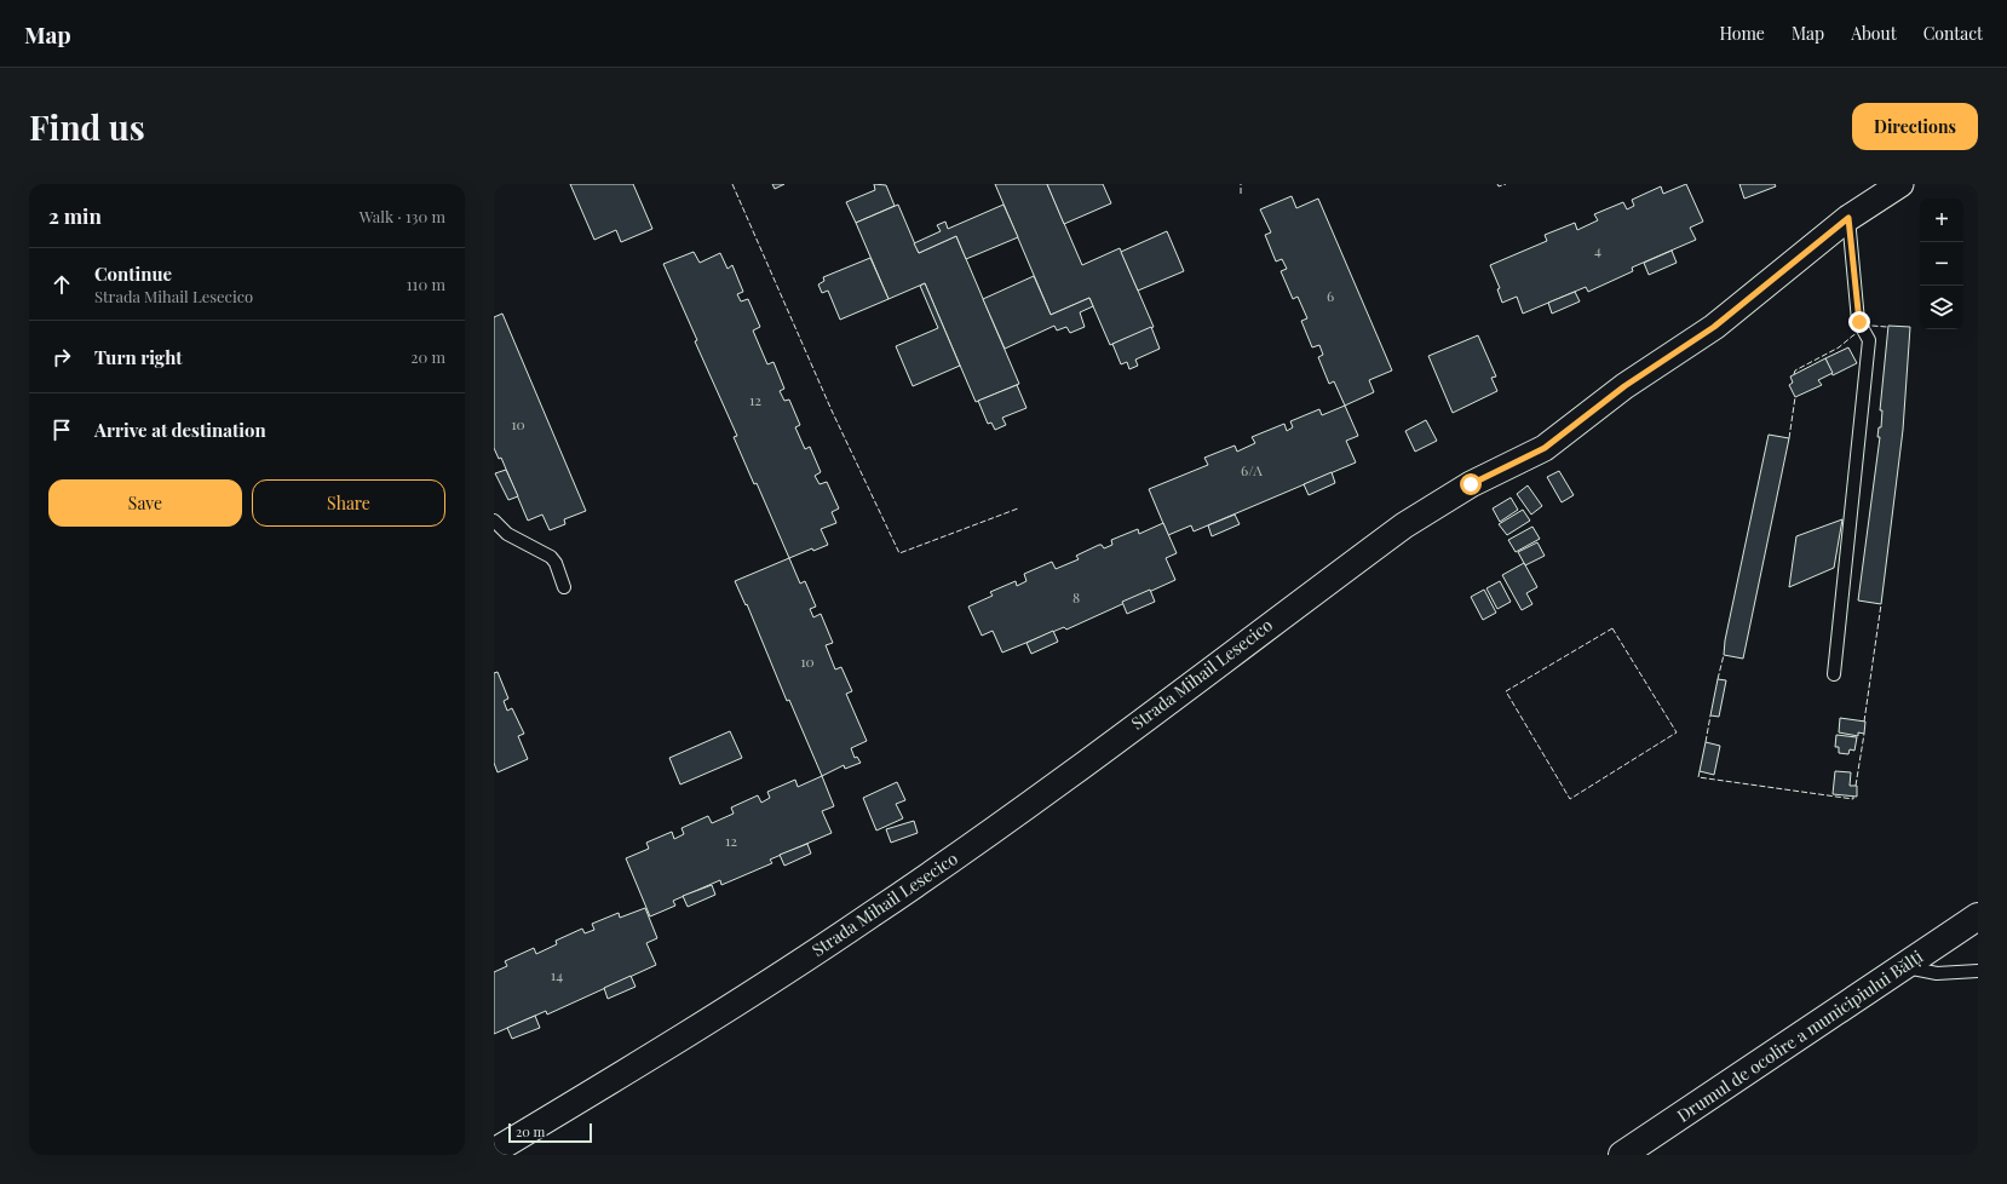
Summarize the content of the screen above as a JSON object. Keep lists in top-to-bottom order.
{
  "streets": {
    "highway": ["Drumul de ocolire a municipiului Bălți"],
    "street": ["Strada Mihail Lesecico"]
  },
  "house_numbers": [
    "4",
    "6",
    "12",
    "10",
    "6/A",
    "8",
    "10",
    "12",
    "14"
  ],
  "scale_bar": "20 m",
  "page": {
    "header": "Map",
    "nav": [
      "Home",
      "Map",
      "About",
      "Contact"
    ],
    "buttons": [
      "Directions",
      ["Save", "Share"]
    ],
    "title": "Find us",
    "heading": ["2 min", "Walk · 130 m"],
    "map_buttons": ["+", "−"],
    "list": [
      ["Continue", "Strada Mihail Lesecico", "110 m"],
      ["Turn right", "20 m"],
      "Arrive at destination"
    ],
    "scale": "20 m"
  }
}
